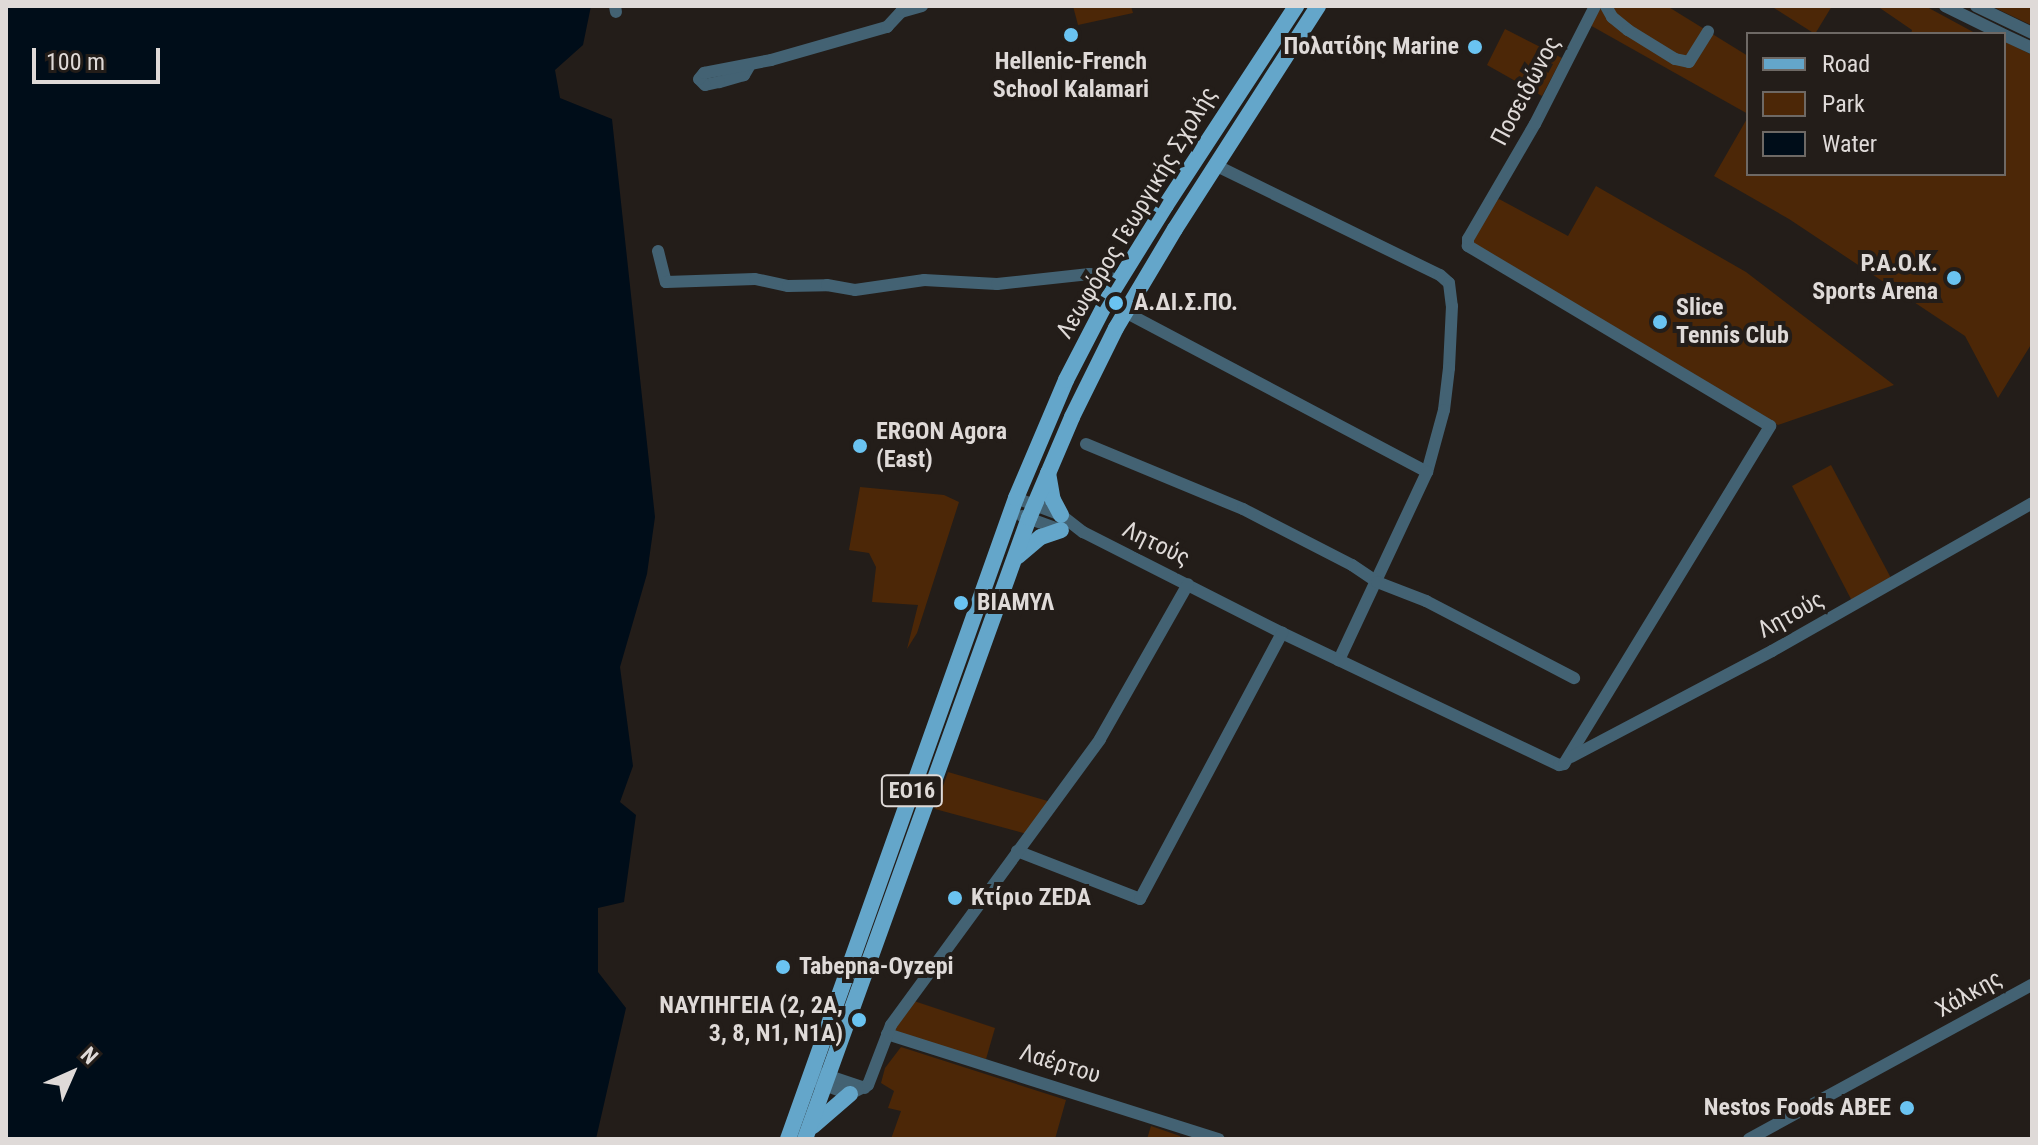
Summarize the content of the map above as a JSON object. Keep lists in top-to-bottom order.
{
  "streets": {
    "main road": ["Λεωφόρος Γεωργικής Σχολής", "ΕΟ16"],
    "street": [
      "Ποσειδώνος",
      "Λητούς",
      "Χάλκης",
      "Λαέρτου"
    ]
  },
  "crossings": [
    ["Ποσειδώνος", "Λητούς"],
    ["Λεωφόρος Γεωργικής Σχολής", "Λητούς"],
    ["Λεωφόρος Γεωργικής Σχολής", "ΕΟ16"],
    ["Λητούς", "ΕΟ16"]
  ],
  "places": [
    "Hellenic-French School Kalamari",
    "Πολατίδης Marine",
    "P.A.O.K. Sports Arena",
    "Α.ΔΙ.Σ.ΠΟ.",
    "Slice Tennis Club",
    "ERGON Agora (East)",
    "ΒΙΑΜΥΛ",
    "Κτίριο ZEDA",
    "Tabepna-Oyzepi",
    "ΝΑΥΠΗΓΕΙΑ (2, 2Α, 3, 8, Ν1, Ν1Α)",
    "Nestos Foods ABEE"
  ],
  "legend": ["Road", "Park", "Water"],
  "scale_bar": "100 m",
  "north": "top right"
}
